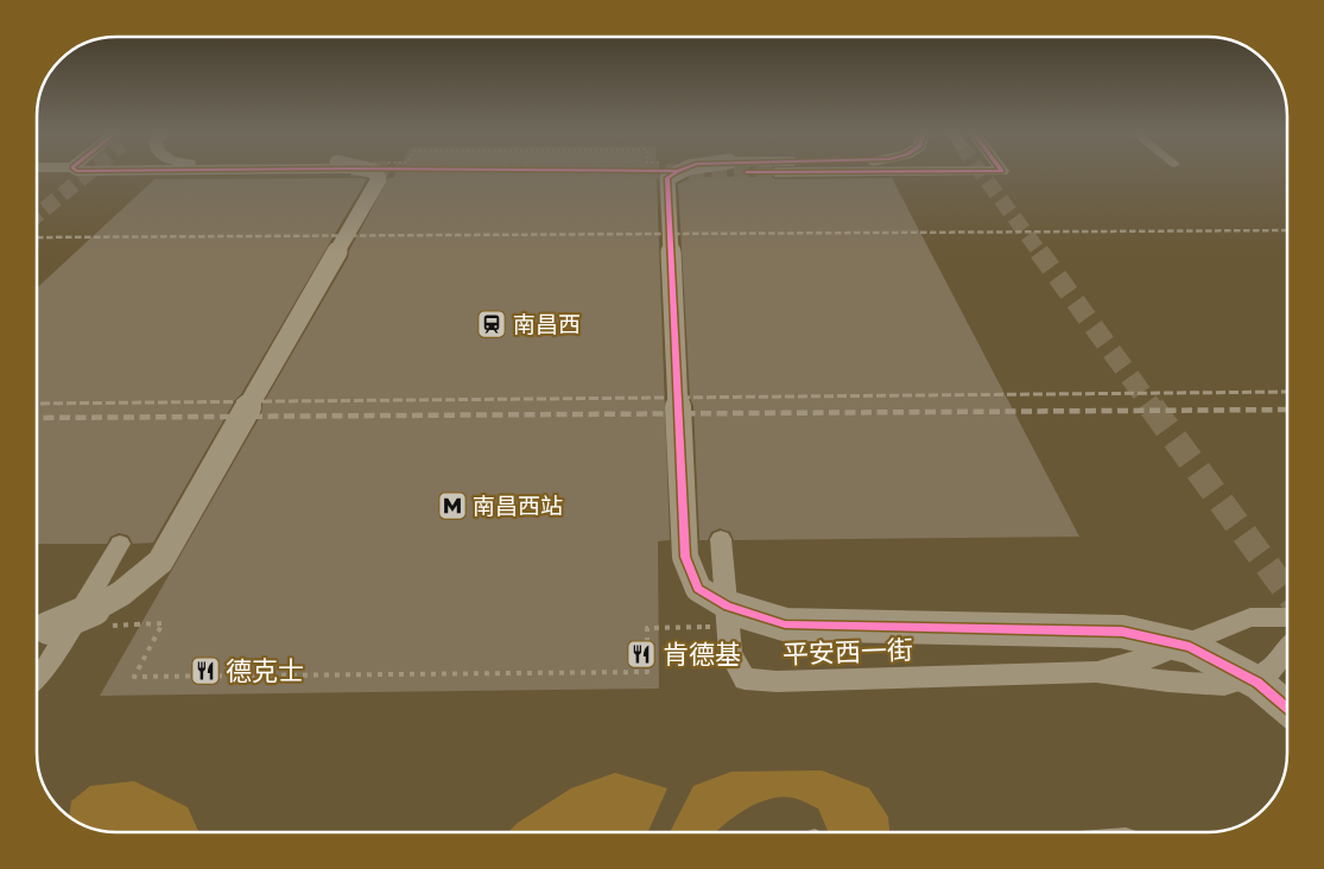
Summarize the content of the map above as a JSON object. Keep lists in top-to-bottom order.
{
  "streets": {
    "street": ["平安西一街"]
  },
  "places": {
    "station": ["南昌西"],
    "metro station": ["南昌西站"],
    "restaurant": ["肯德基", "德克士"]
  }
}
